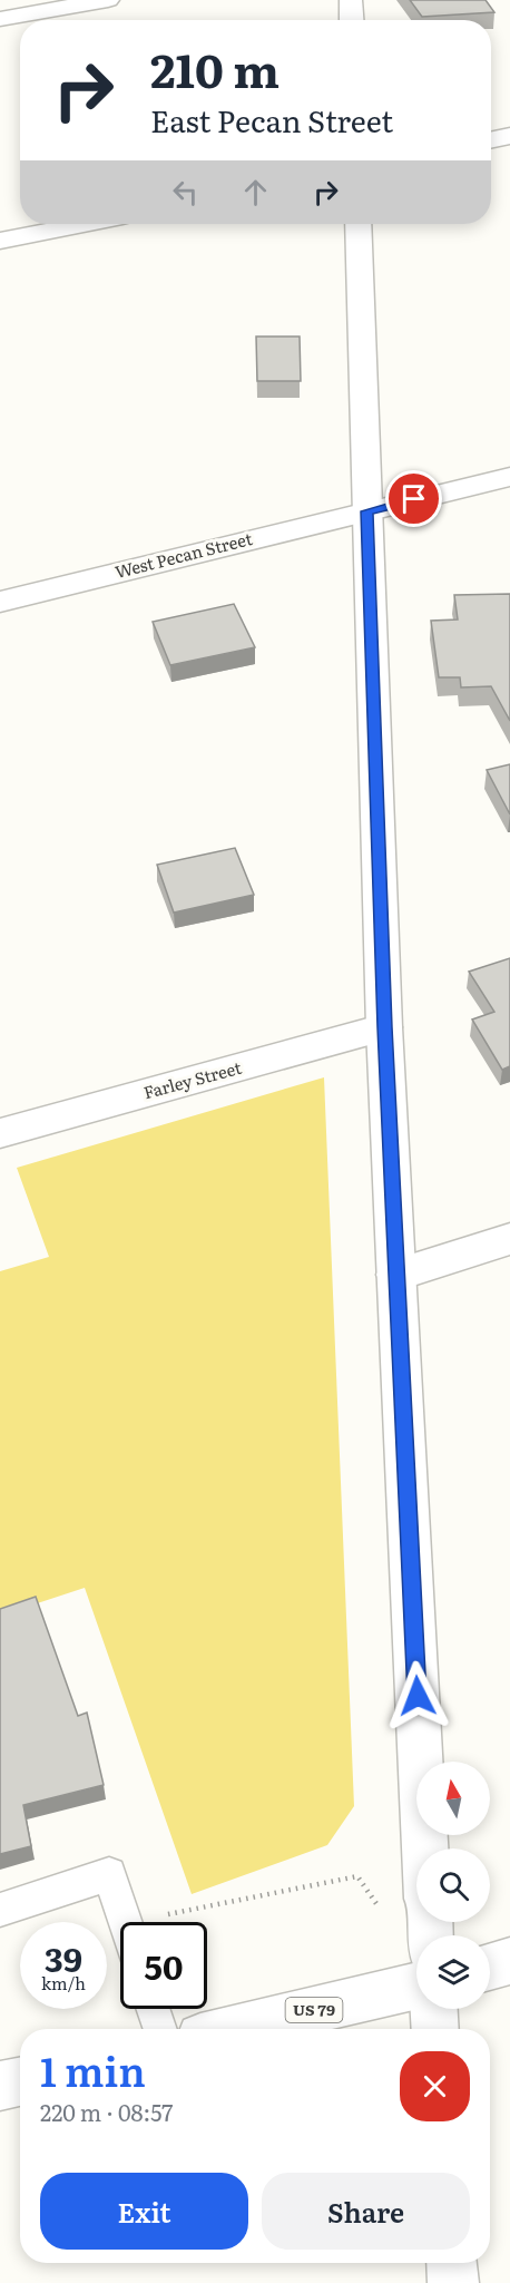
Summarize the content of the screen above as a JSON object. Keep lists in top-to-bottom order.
{
  "streets": {
    "main road": ["West Pecan Street", "Farley Street", "US 79"]
  },
  "north": "top",
  "page": {
    "turn": ["210 m", "East Pecan Street"],
    "speed": "39 km/h",
    "limit": "50",
    "heading": ["1 min", "220 m · 08:57"],
    "buttons": ["Exit", "Share"]
  }
}
